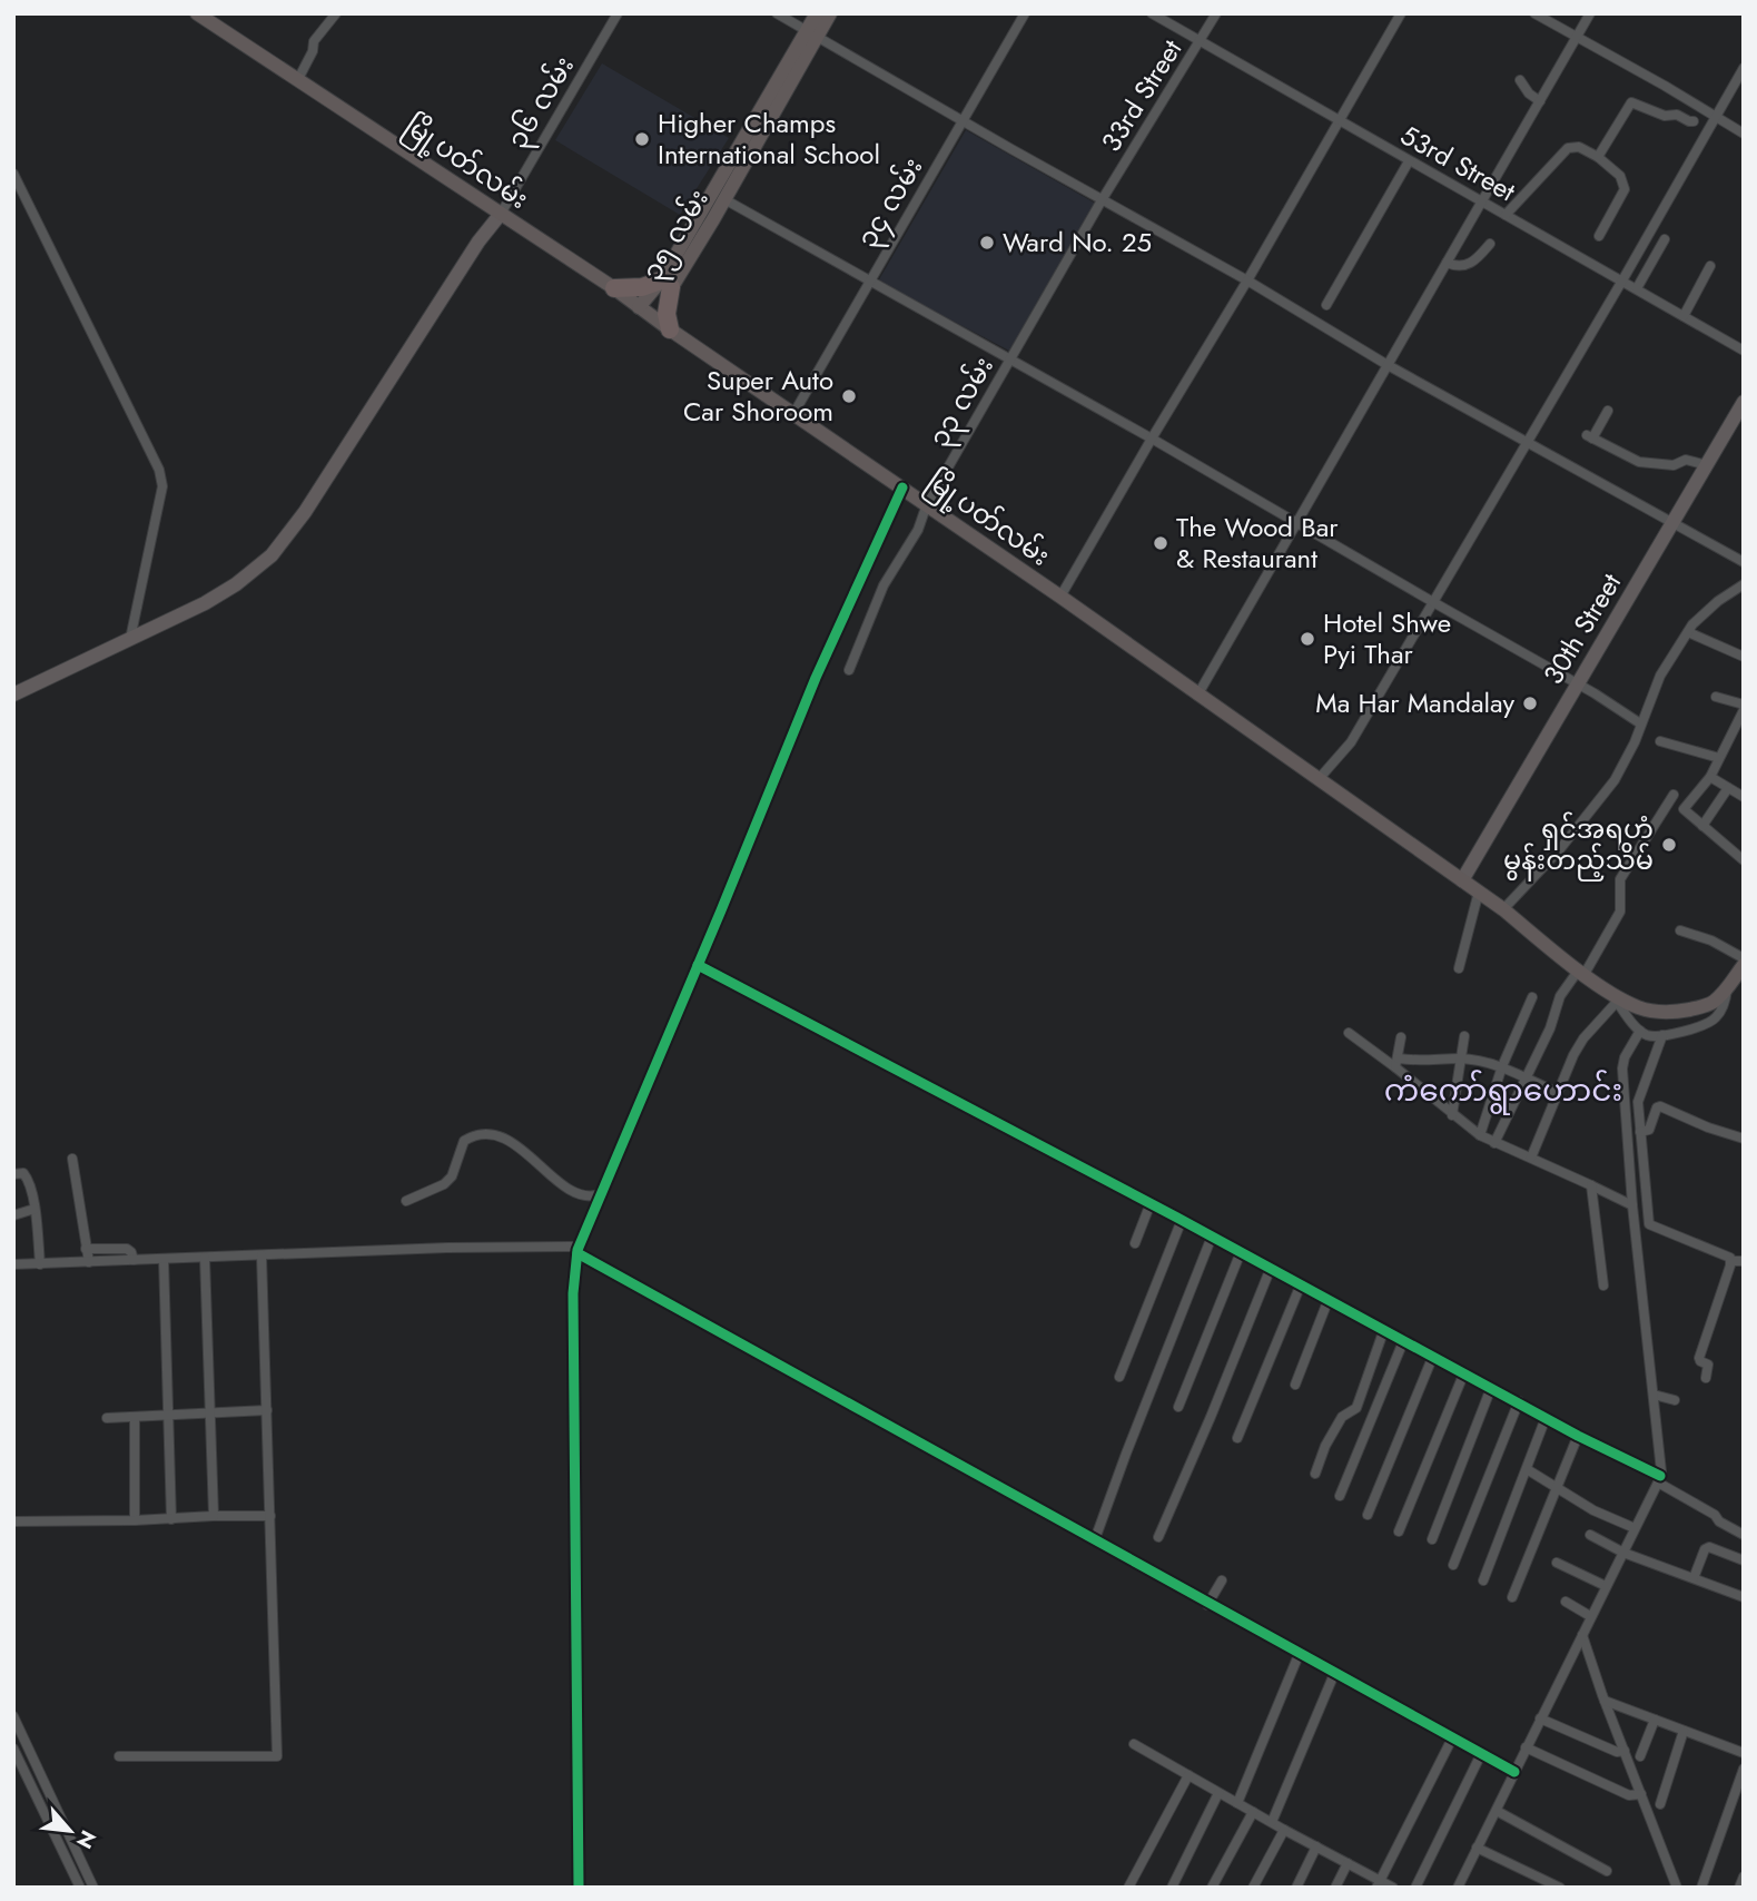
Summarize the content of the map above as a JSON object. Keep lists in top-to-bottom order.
{
  "streets": {
    "main road": ["မြို့ပတ်လမ်း", "၃၅ လမ်း"],
    "street": [
      "33rd Street",
      "၃၆ လမ်း",
      "53rd Street",
      "၃၄ လမ်း",
      "၃၃ လမ်း",
      "30th Street"
    ]
  },
  "crossings": [
    ["33rd Street", "53rd Street"],
    ["33rd Street", "၃၃ လမ်း"],
    ["၃၆ လမ်း", "မြို့ပတ်လမ်း"],
    ["မြို့ပတ်လမ်း", "၃၄ လမ်း"],
    ["မြို့ပတ်လမ်း", "၃၅ လမ်း"],
    ["မြို့ပတ်လမ်း", "၃၃ လမ်း"],
    ["မြို့ပတ်လမ်း", "30th Street"]
  ],
  "districts": ["ကံကော်ရွာဟောင်း"],
  "places": [
    "Higher Champs International School",
    "Ward No. 25",
    "Super Auto Car Shoroom",
    "The Wood Bar & Restaurant",
    "Hotel Shwe Pyi Thar",
    "Ma Har Mandalay",
    "ရှင်အရဟံ မွန်းတည့်သိမ်"
  ],
  "north": "bottom right"
}
